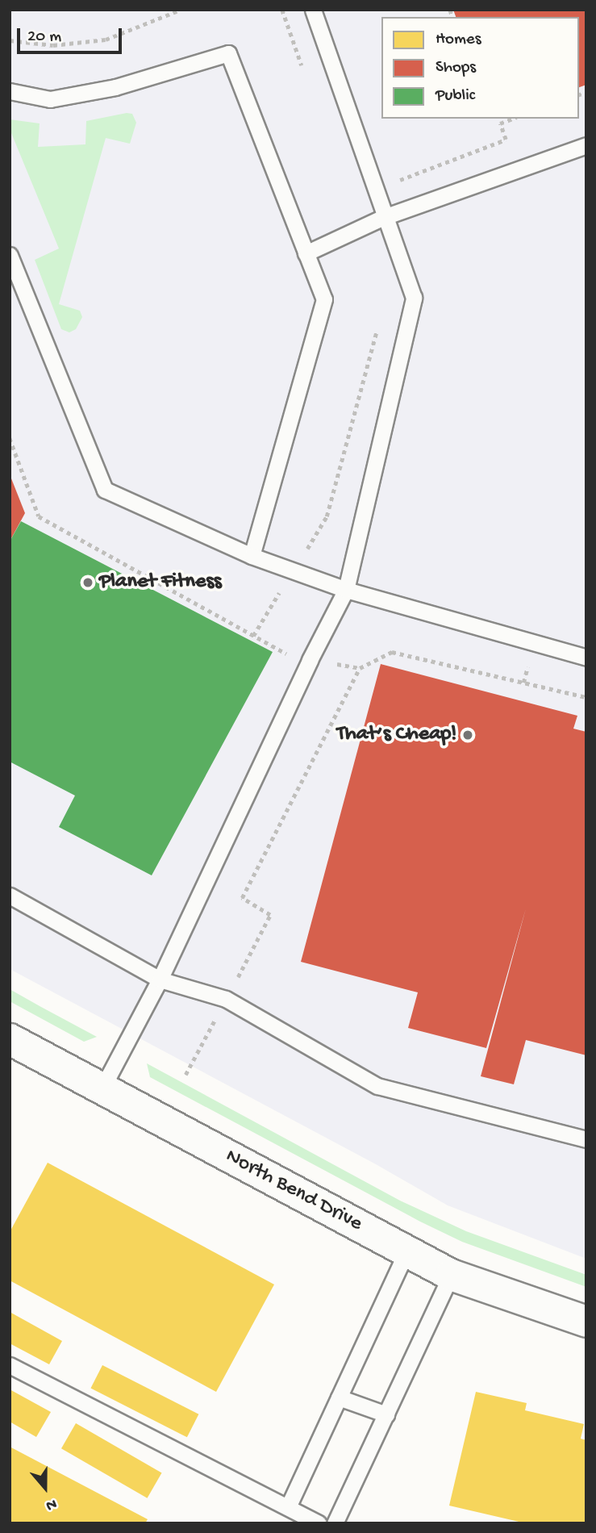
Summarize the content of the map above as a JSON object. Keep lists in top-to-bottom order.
{
  "streets": {
    "street": ["North Bend Drive"]
  },
  "places": ["Planet Fitness", "That’s Cheap!"],
  "legend": ["Homes", "Shops", "Public"],
  "scale_bar": "20 m",
  "north": "bottom"
}
